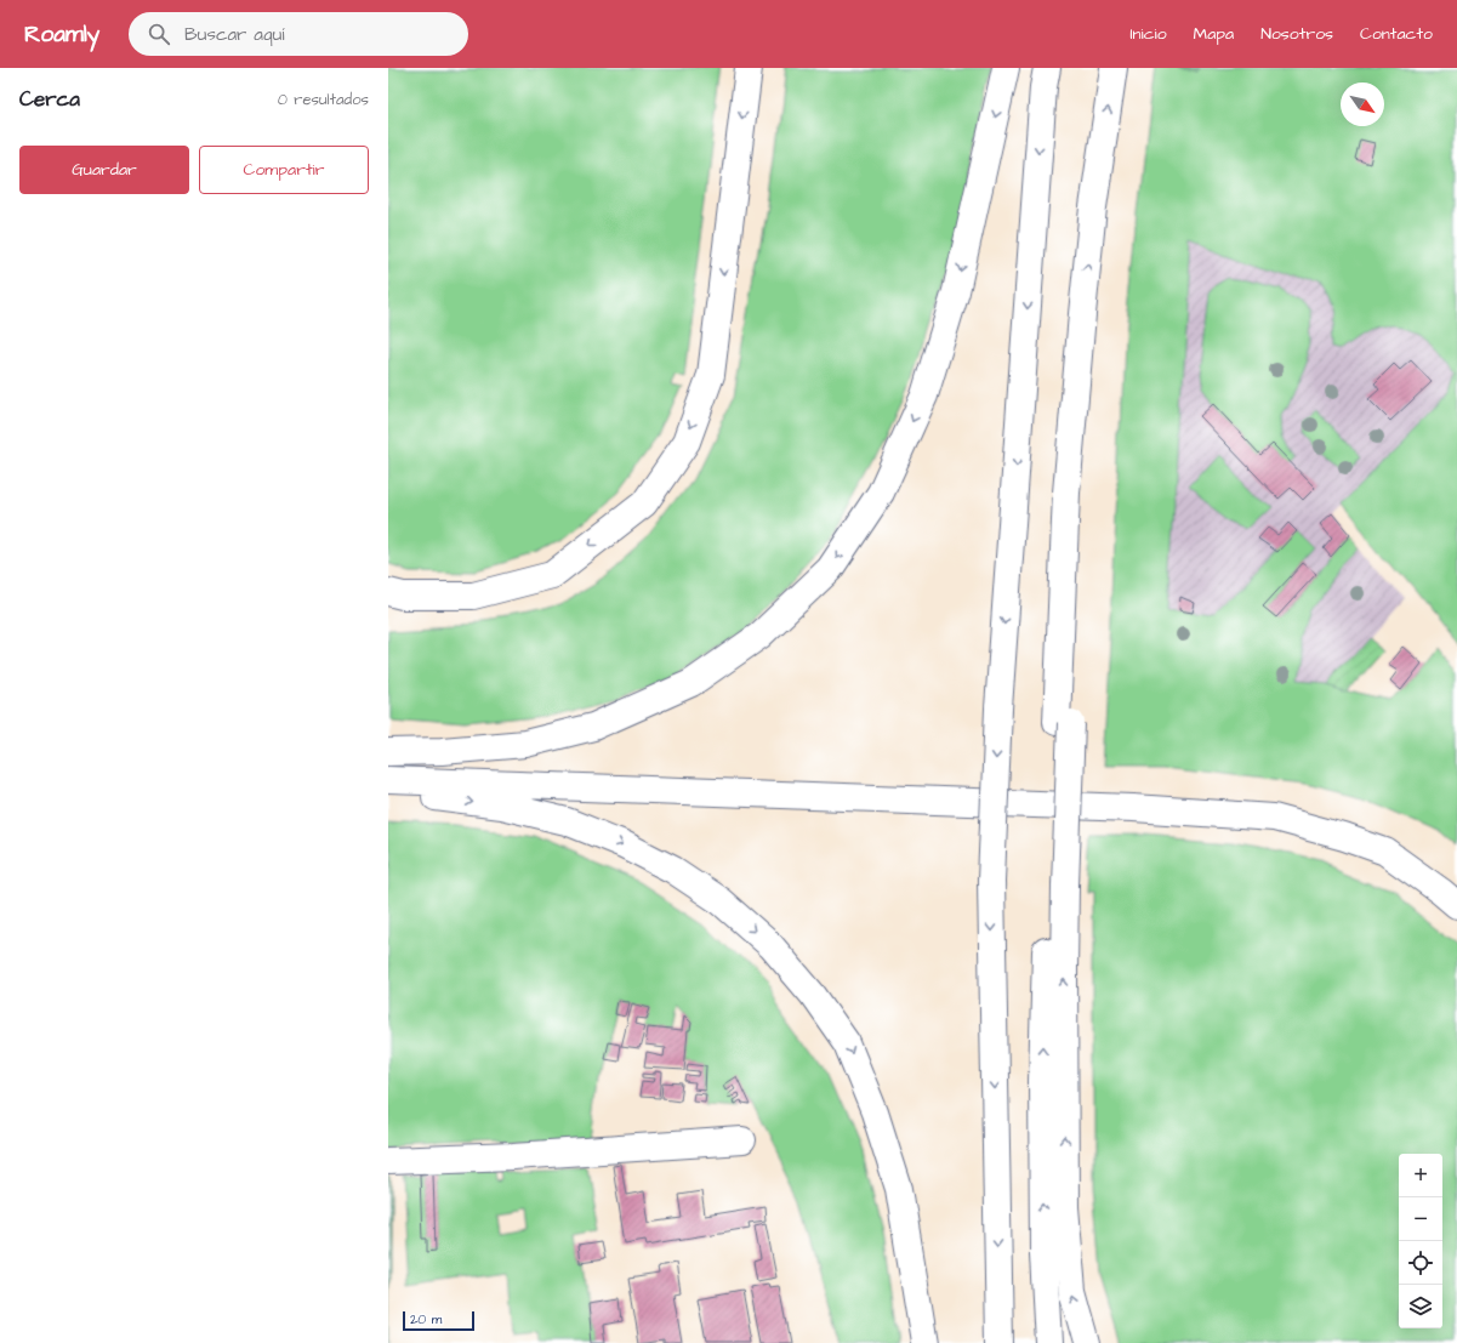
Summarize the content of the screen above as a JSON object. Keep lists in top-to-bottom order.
{
  "scale_bar": "20 m",
  "north": "bottom right",
  "page": {
    "header": "Roamly",
    "search": "Buscar aquí",
    "nav": [
      "Inicio",
      "Mapa",
      "Nosotros",
      "Contacto"
    ],
    "heading": ["Cerca", "0 resultados"],
    "buttons": ["Guardar", "Compartir"],
    "map_buttons": ["+", "−"],
    "scale": "20 m"
  }
}
